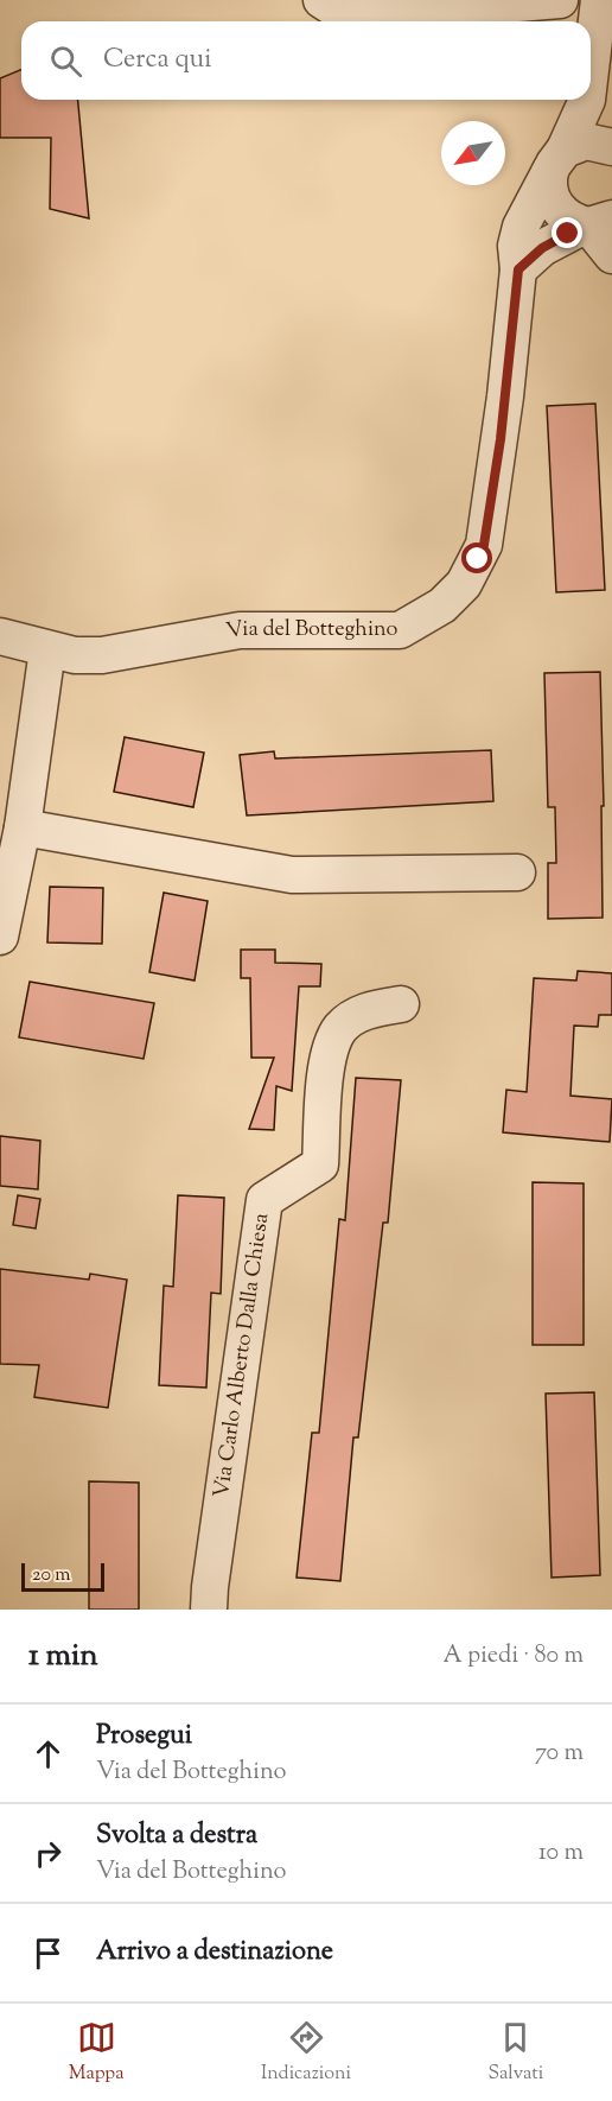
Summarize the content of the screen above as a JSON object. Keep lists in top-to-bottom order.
{
  "streets": {
    "street": ["Via del Botteghino", "Via Carlo Alberto Dalla Chiesa"]
  },
  "scale_bar": "20 m",
  "north": "bottom left",
  "page": {
    "search": "Cerca qui",
    "scale": "20 m",
    "heading": ["1 min", "A piedi · 80 m"],
    "list": [
      ["Prosegui", "Via del Botteghino", "70 m"],
      ["Svolta a destra", "Via del Botteghino", "10 m"],
      "Arrivo a destinazione"
    ],
    "nav": ["Mappa", "Indicazioni", "Salvati"]
  }
}
